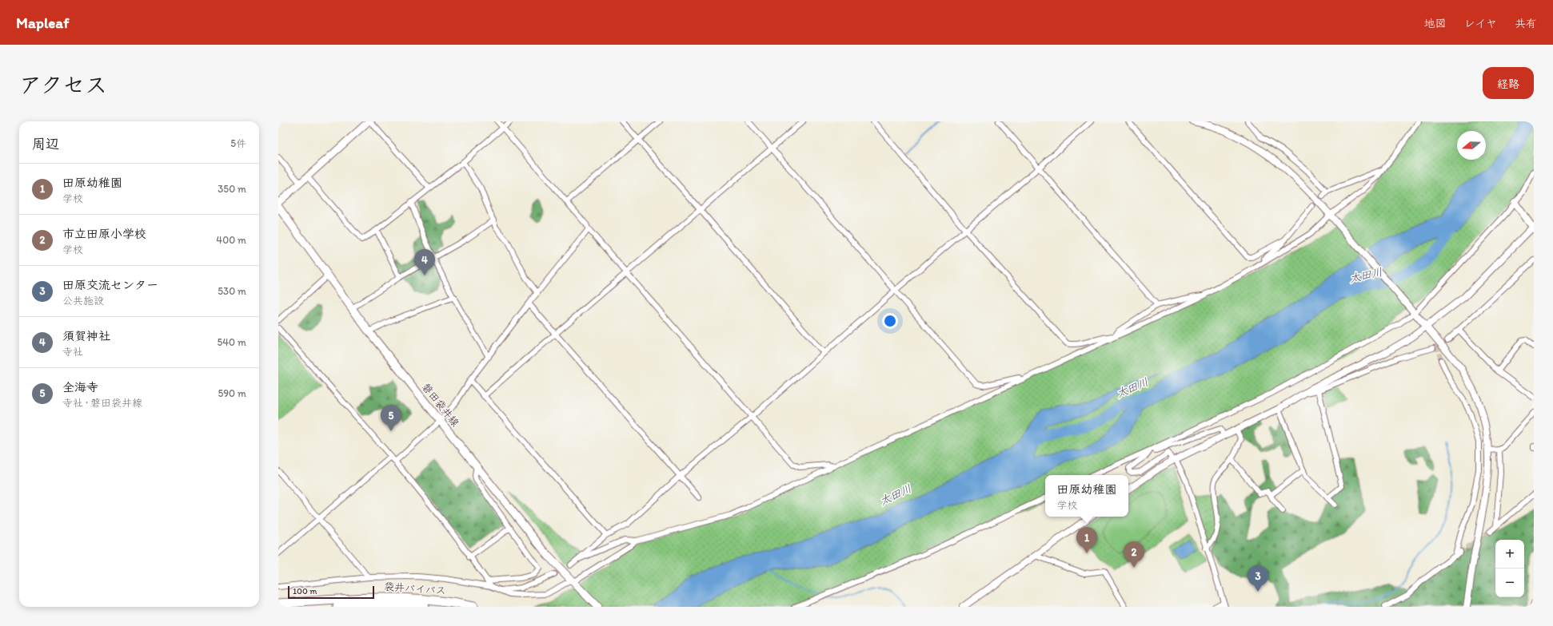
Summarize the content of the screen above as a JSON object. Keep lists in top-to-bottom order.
{
  "streets": {
    "highway": ["袋井バイパス"],
    "main road": ["磐田袋井線"]
  },
  "water": ["太田川"],
  "scale_bar": "100 m",
  "north": "left",
  "page": {
    "header": "Mapleaf",
    "nav": ["地図", "レイヤ", "共有"],
    "title": "アクセス",
    "buttons": "経路",
    "heading": ["周辺", "5件"],
    "list": [
      {
        "mark": "1",
        "name": "田原幼稚園",
        "note": "学校",
        "value": "350 m"
      },
      {
        "mark": "2",
        "name": "市立田原小学校",
        "note": "学校",
        "value": "400 m"
      },
      {
        "mark": "3",
        "name": "田原交流センター",
        "note": "公共施設",
        "value": "530 m"
      },
      {
        "mark": "4",
        "name": "須賀神社",
        "note": "寺社",
        "value": "540 m"
      },
      {
        "mark": "5",
        "name": "全海寺",
        "note": "寺社 · 磐田袋井線",
        "value": "590 m"
      }
    ],
    "pins": [
      "4",
      "5",
      "1",
      "2",
      "3"
    ],
    "popup": ["田原幼稚園", "学校"],
    "map_buttons": ["+", "−"],
    "scale": "100 m"
  }
}
